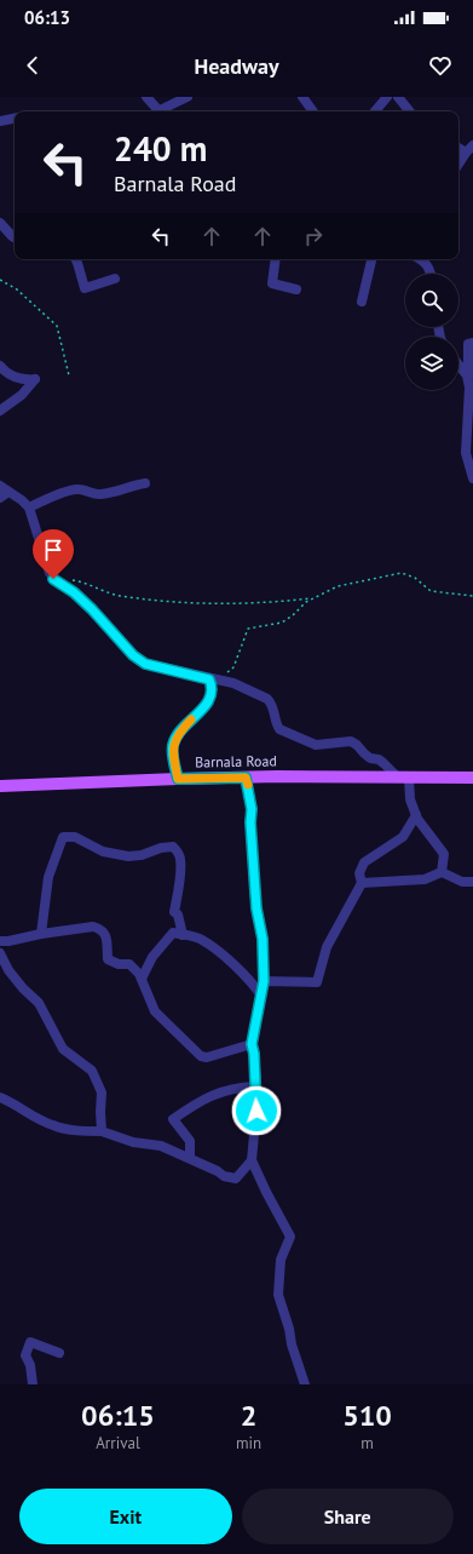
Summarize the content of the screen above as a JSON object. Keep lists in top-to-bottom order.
{
  "streets": {
    "main road": ["Barnala Road"]
  },
  "page": {
    "status": "06:13",
    "header": "Headway",
    "turn": ["240 m", "Barnala Road"],
    "eta": [
      "06:15",
      "Arrival",
      "2",
      "min",
      "510",
      "m"
    ],
    "buttons": ["Exit", "Share"]
  }
}
